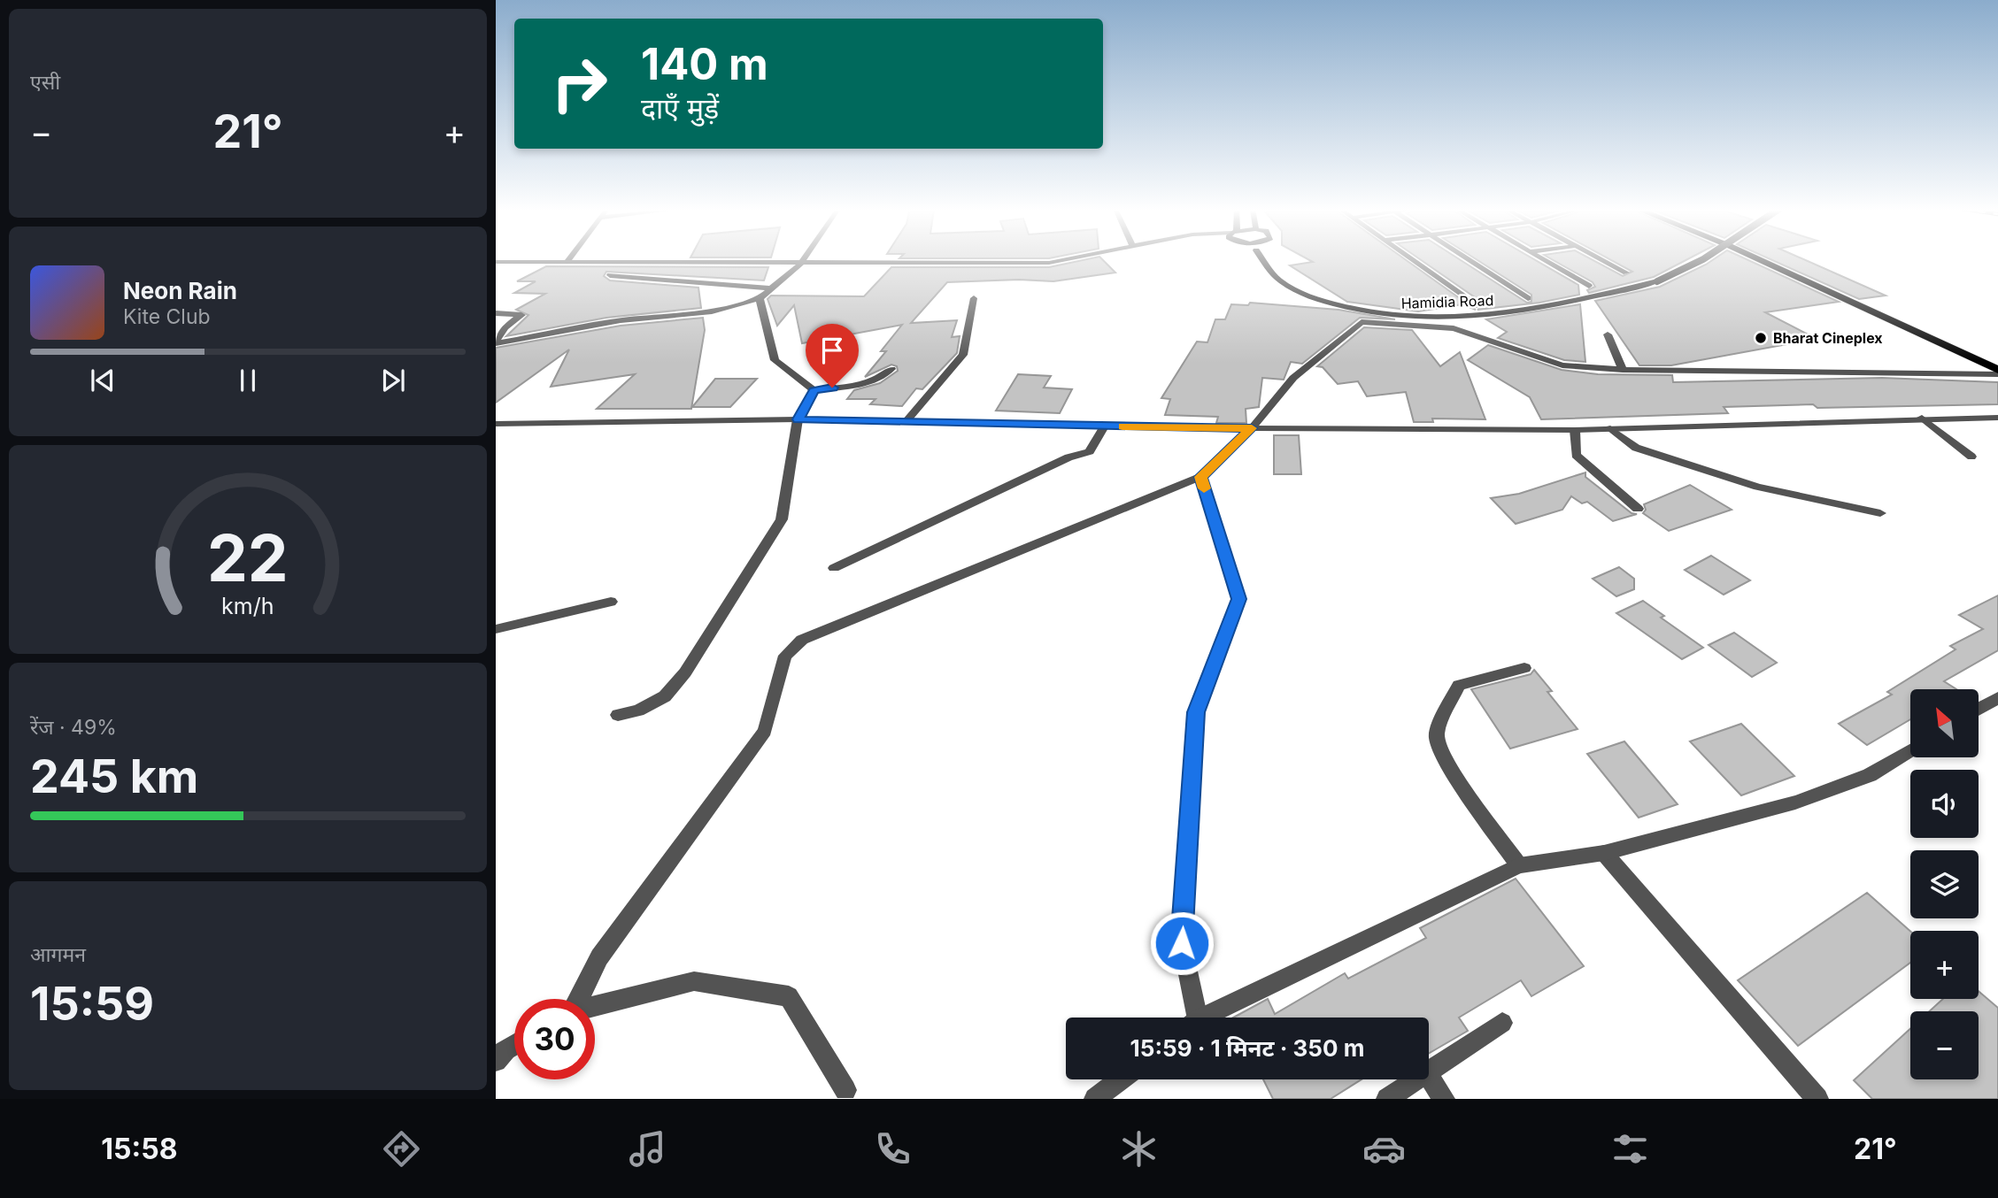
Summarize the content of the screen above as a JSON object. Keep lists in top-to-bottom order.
{
  "streets": {
    "main road": ["Hamidia Road"]
  },
  "places": ["Bharat Cineplex"],
  "north": "top left",
  "page": {
    "tile": [
      "एसी",
      ["रेंज · 49%", "245 km"],
      ["आगमन", "15:59"]
    ],
    "turn": ["140 m", "दाएँ मुड़ें"],
    "heat": ["−", "21°", "+"],
    "song": ["Neon Rain", "Kite Club"],
    "map_buttons": ["+", "−"],
    "limit": "30",
    "trip": "15:59 · 1 मिनट · 350 m",
    "tabs": ["15:58", "21°"],
    "gauge": ["22", "km/h"]
  }
}
